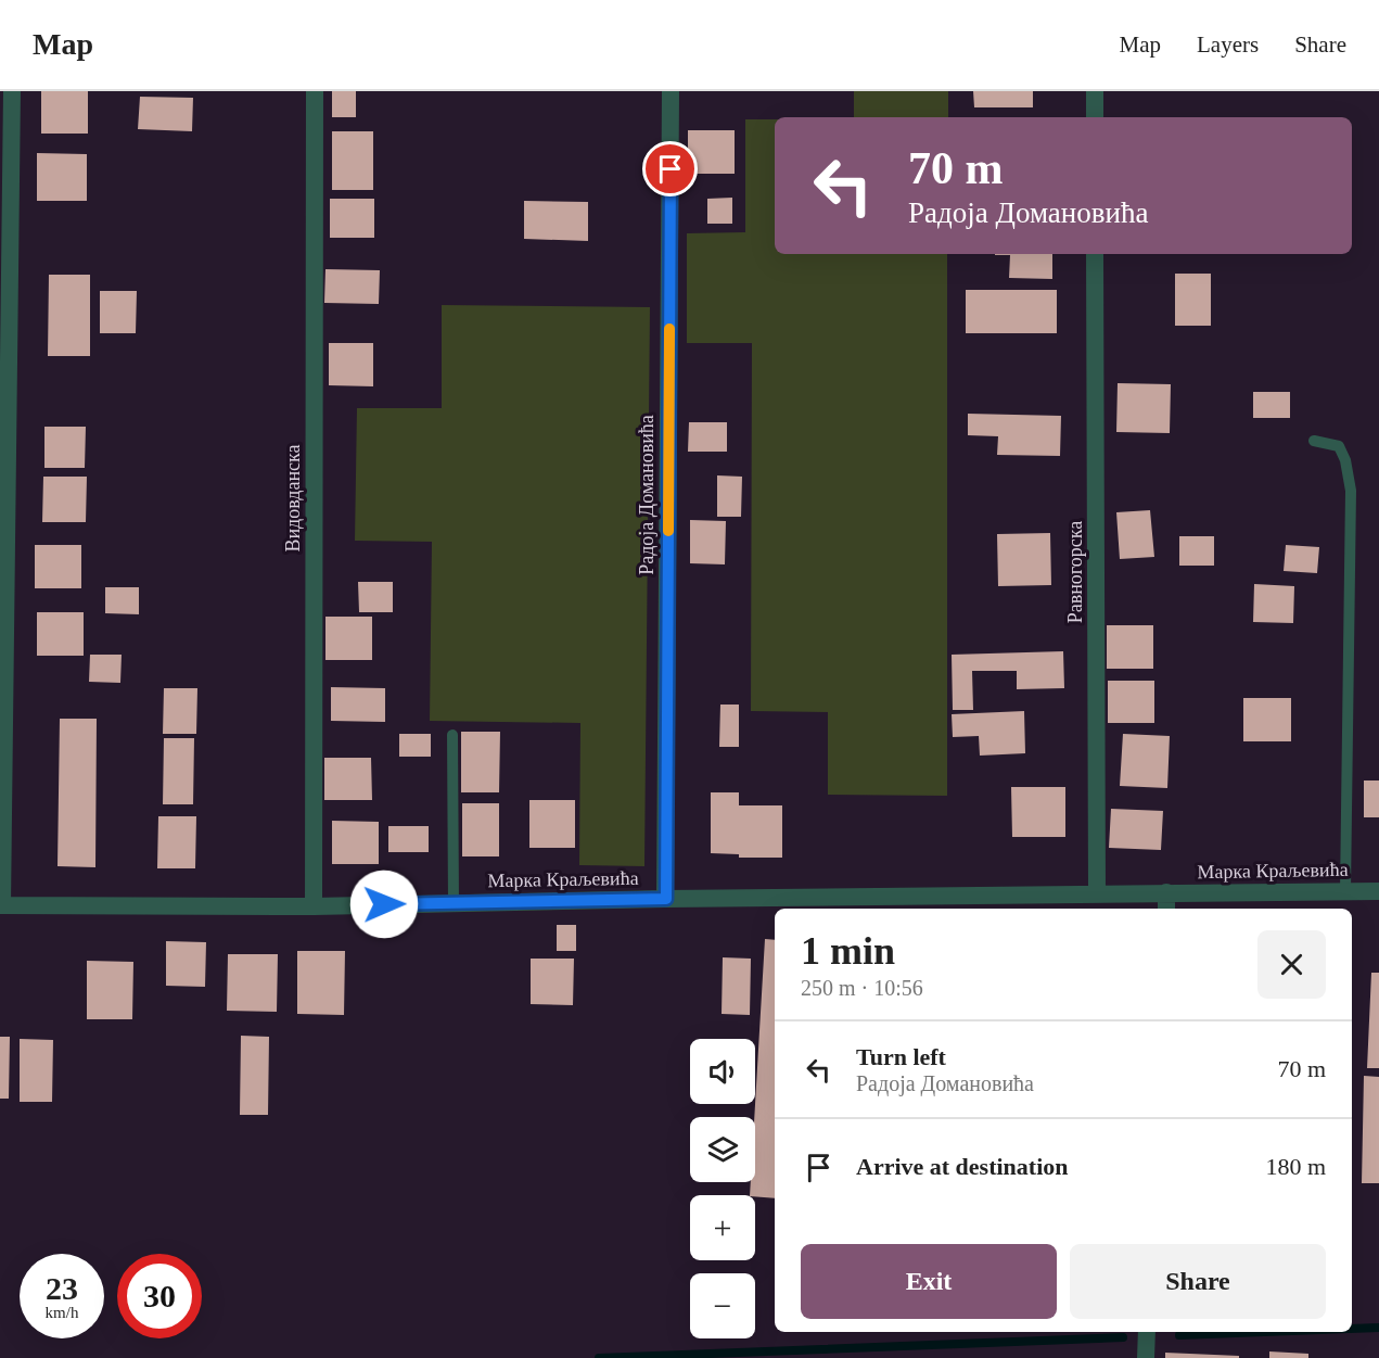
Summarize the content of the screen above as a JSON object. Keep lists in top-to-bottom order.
{
  "streets": {
    "street": [
      "Радоја Домановића",
      "Видовданска",
      "Равногорска",
      "Марка Краљевића"
    ]
  },
  "crossings": [
    ["Радоја Домановића", "Марка Краљевића"],
    ["Видовданска", "Марка Краљевића"],
    ["Равногорска", "Марка Краљевића"]
  ],
  "page": {
    "header": "Map",
    "nav": ["Map", "Layers", "Share"],
    "turn": ["70 m", "Радоја Домановића"],
    "heading": ["1 min", "250 m · 10:56"],
    "list": [
      {
        "name": "Turn left",
        "note": "Радоја Домановића",
        "value": "70 m"
      },
      {
        "name": "Arrive at destination",
        "value": "180 m"
      }
    ],
    "map_buttons": ["+", "−"],
    "buttons": ["Exit", "Share"],
    "speed": "23 km/h",
    "limit": "30"
  }
}
